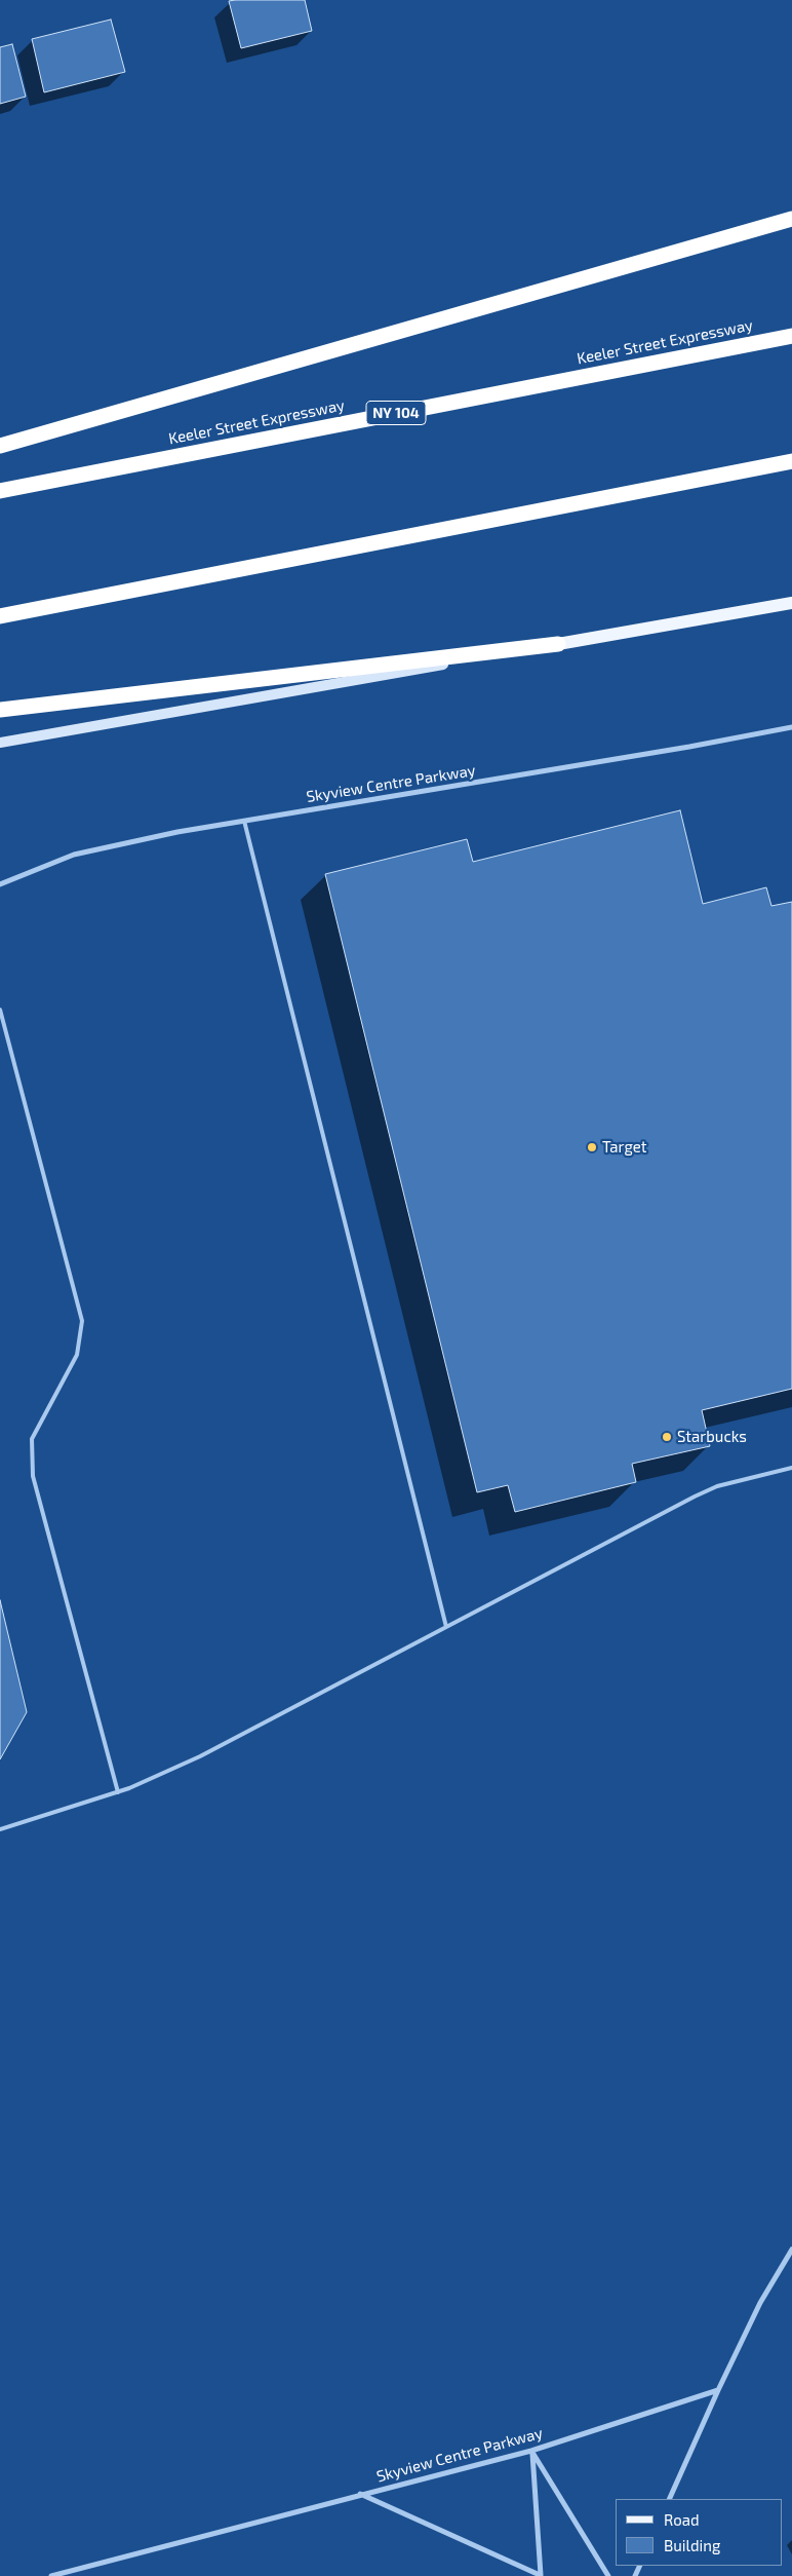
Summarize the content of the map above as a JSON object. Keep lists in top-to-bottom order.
{
  "streets": {
    "highway": ["Keeler Street Expressway", "NY 104"],
    "street": ["Skyview Centre Parkway"]
  },
  "places": ["Target", "Starbucks"],
  "legend": ["Road", "Building"]
}
